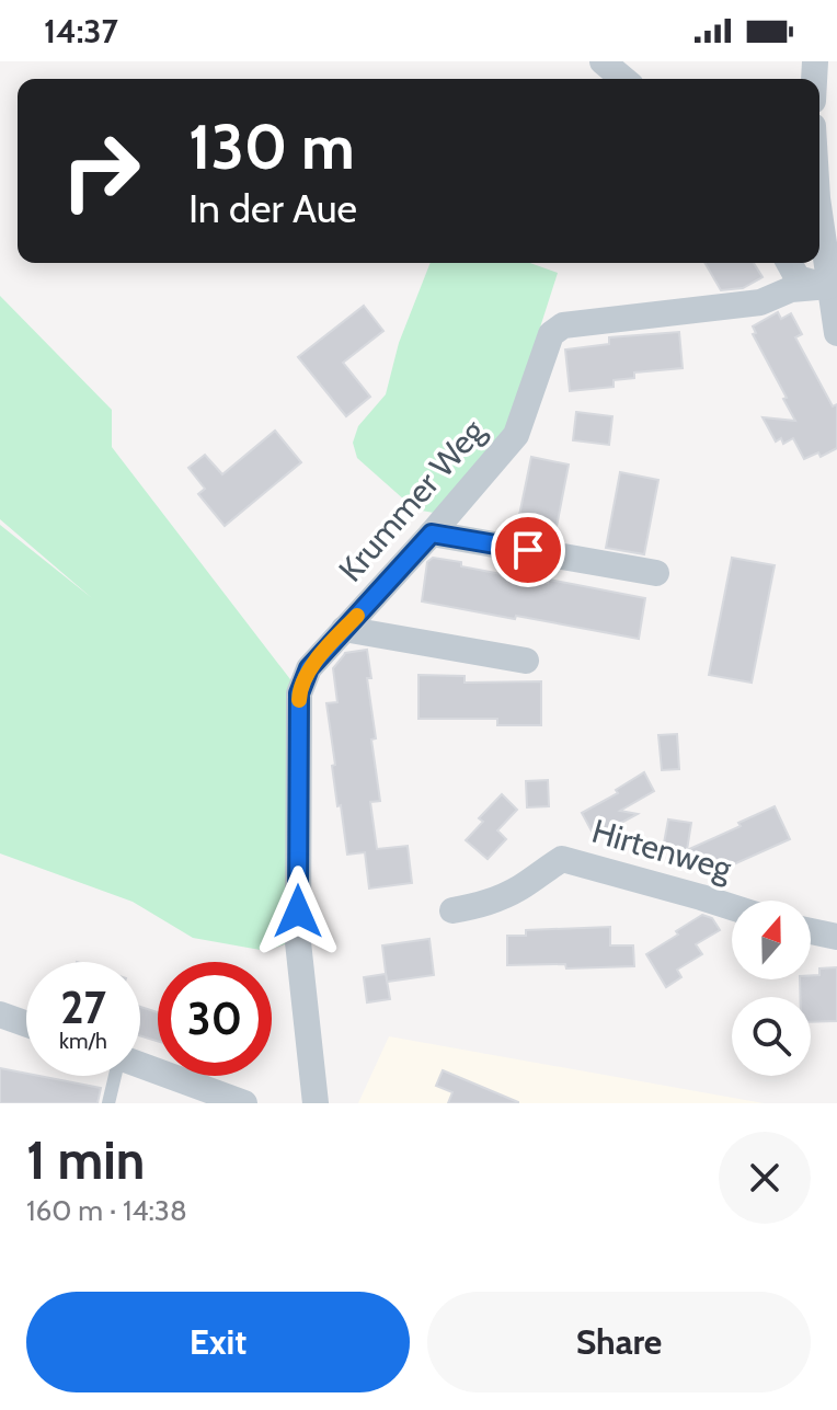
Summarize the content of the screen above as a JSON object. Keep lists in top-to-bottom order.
{
  "streets": {
    "street": ["Krummer Weg", "Hirtenweg"]
  },
  "north": "top",
  "page": {
    "status": "14:37",
    "turn": ["130 m", "In der Aue"],
    "speed": "27 km/h",
    "limit": "30",
    "heading": ["1 min", "160 m · 14:38"],
    "buttons": ["Exit", "Share"]
  }
}
